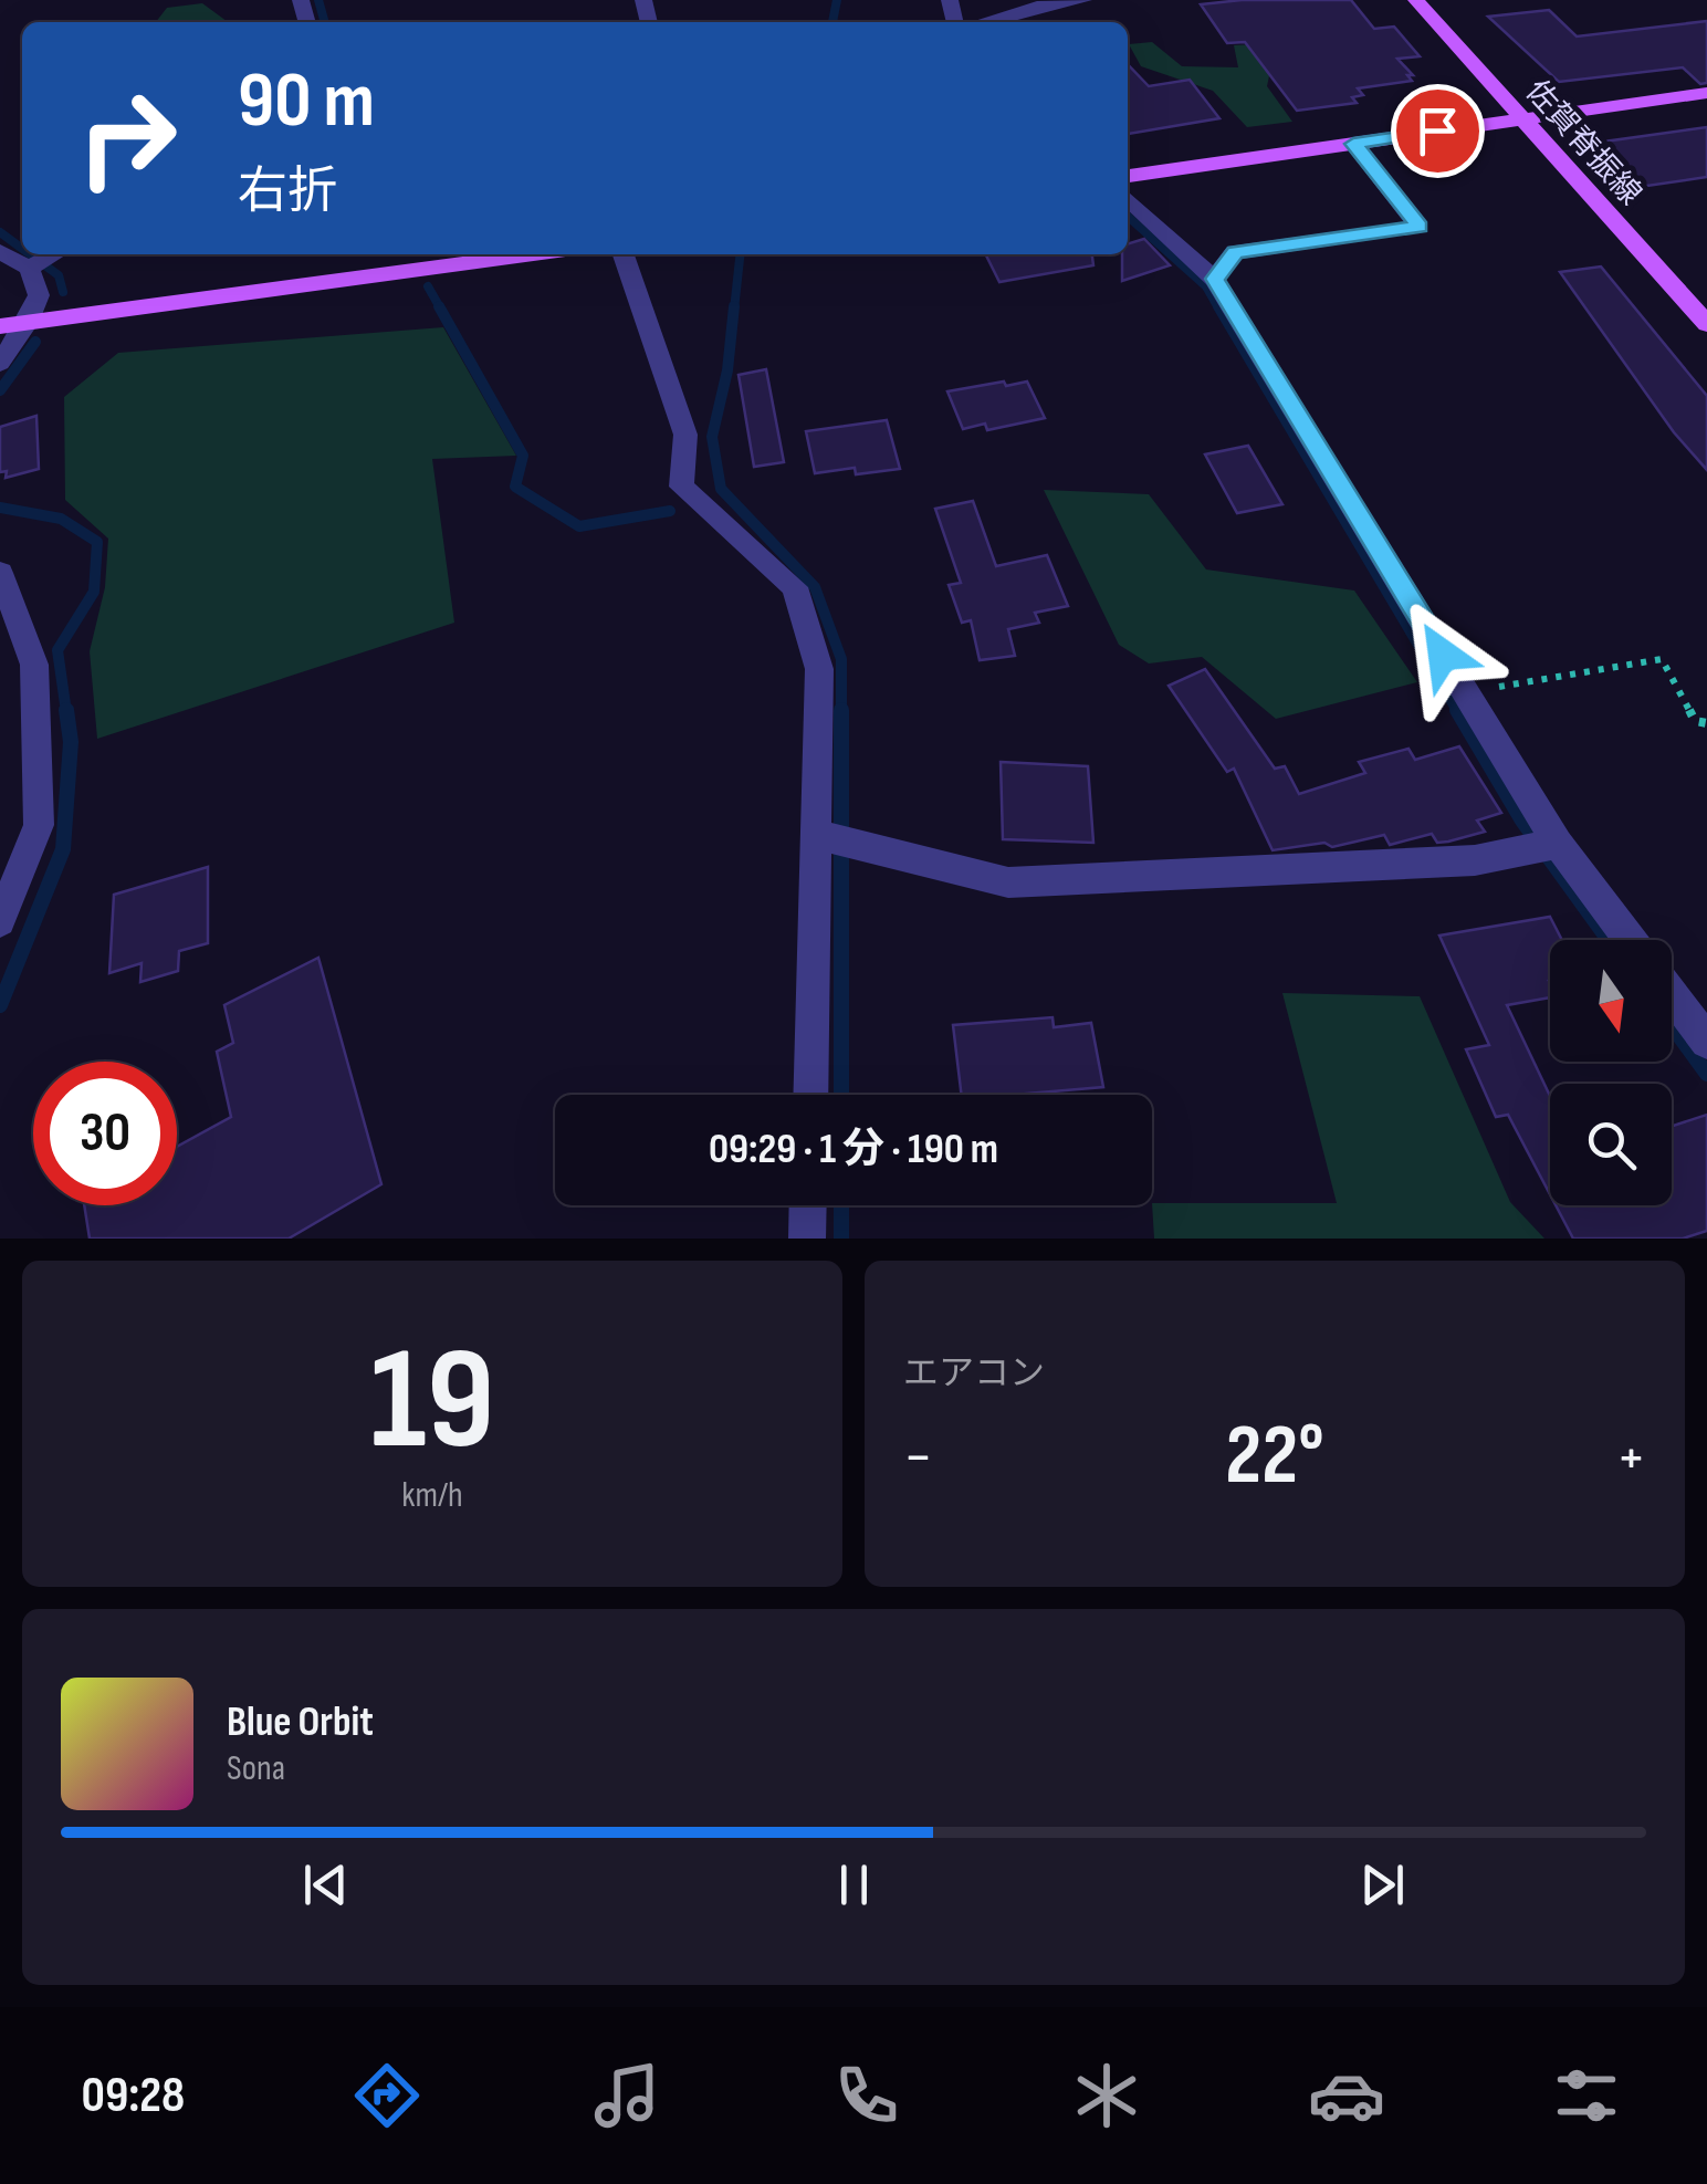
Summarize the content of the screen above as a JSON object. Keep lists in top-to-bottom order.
{
  "streets": {
    "main road": ["佐賀脊振線"]
  },
  "north": "bottom",
  "page": {
    "turn": ["90 m", "右折"],
    "limit": "30",
    "trip": "09:29 · 1 分 · 190 m",
    "tile": [
      ["19", "km/h"],
      "エアコン"
    ],
    "heat": ["−", "22°", "+"],
    "song": ["Blue Orbit", "Sona"],
    "tabs": "09:28"
  }
}
